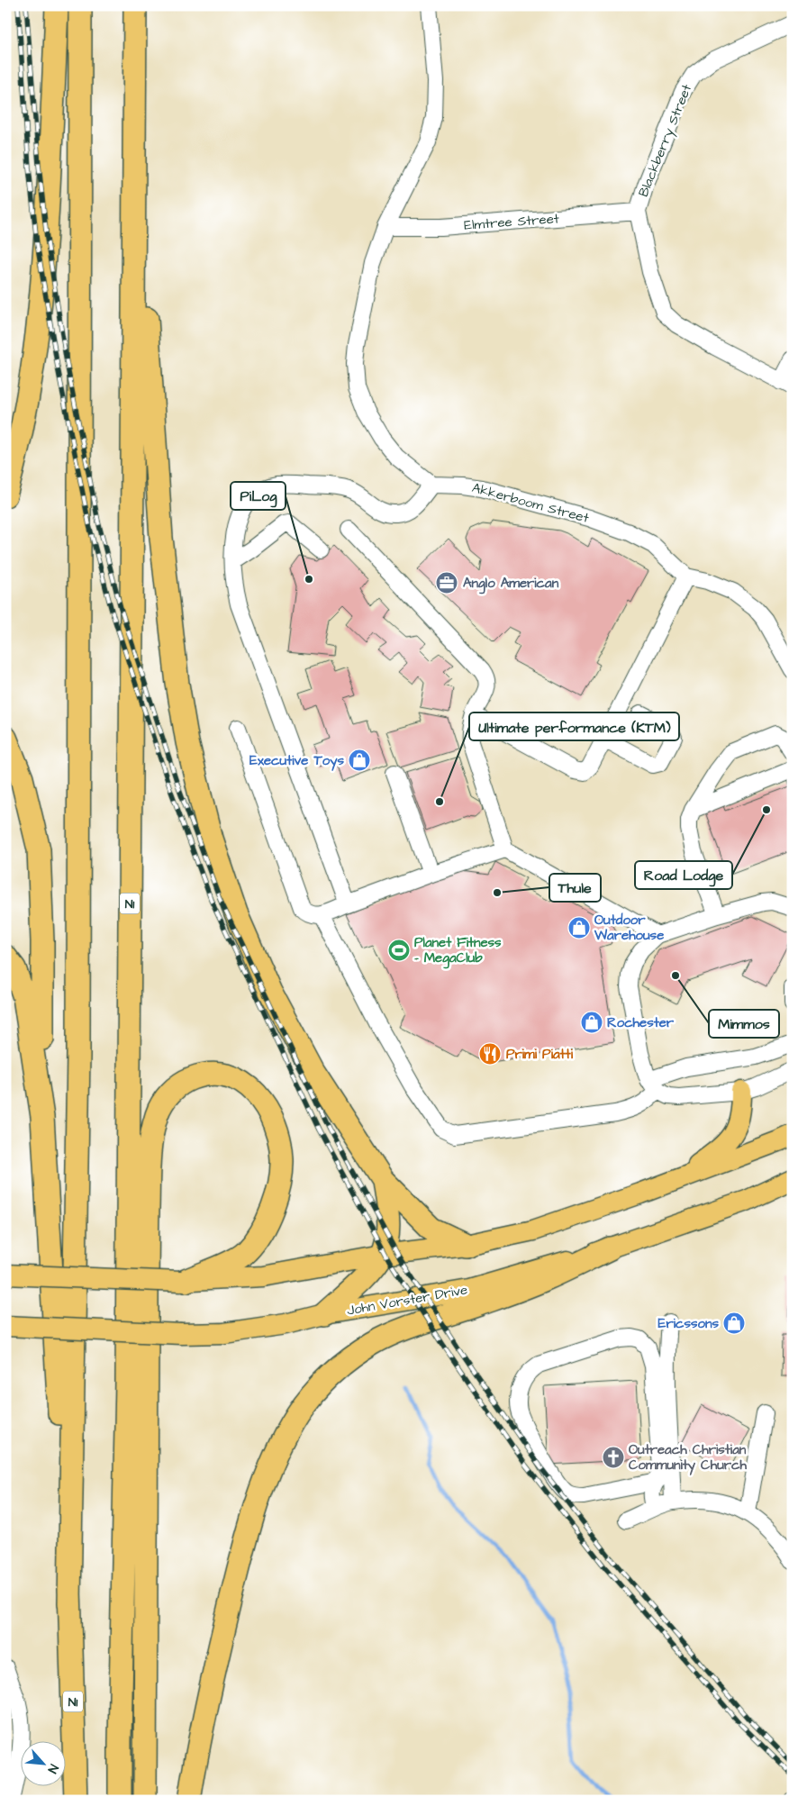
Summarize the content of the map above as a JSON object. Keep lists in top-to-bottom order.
{
  "streets": {
    "highway": ["N1"],
    "main road": ["John Vorster Drive"],
    "street": ["Blackberry Street", "Elmtree Street", "Akkerboom Street"]
  },
  "crossings": [
    ["Blackberry Street", "Elmtree Street"]
  ],
  "places": {
    "other": [
      "PiLog",
      "Ultimate performance (KTM)",
      "Road Lodge",
      "Thule",
      "Mimmos"
    ],
    "office": ["Anglo American"],
    "shop": [
      "Executive Toys",
      "Outdoor Warehouse",
      "Rochester",
      "Ericssons"
    ],
    "sports": ["Planet Fitness - MegaClub"],
    "restaurant": ["Primi Piatti"],
    "church": ["Outreach Christian Community Church"]
  },
  "north": "bottom right"
}
